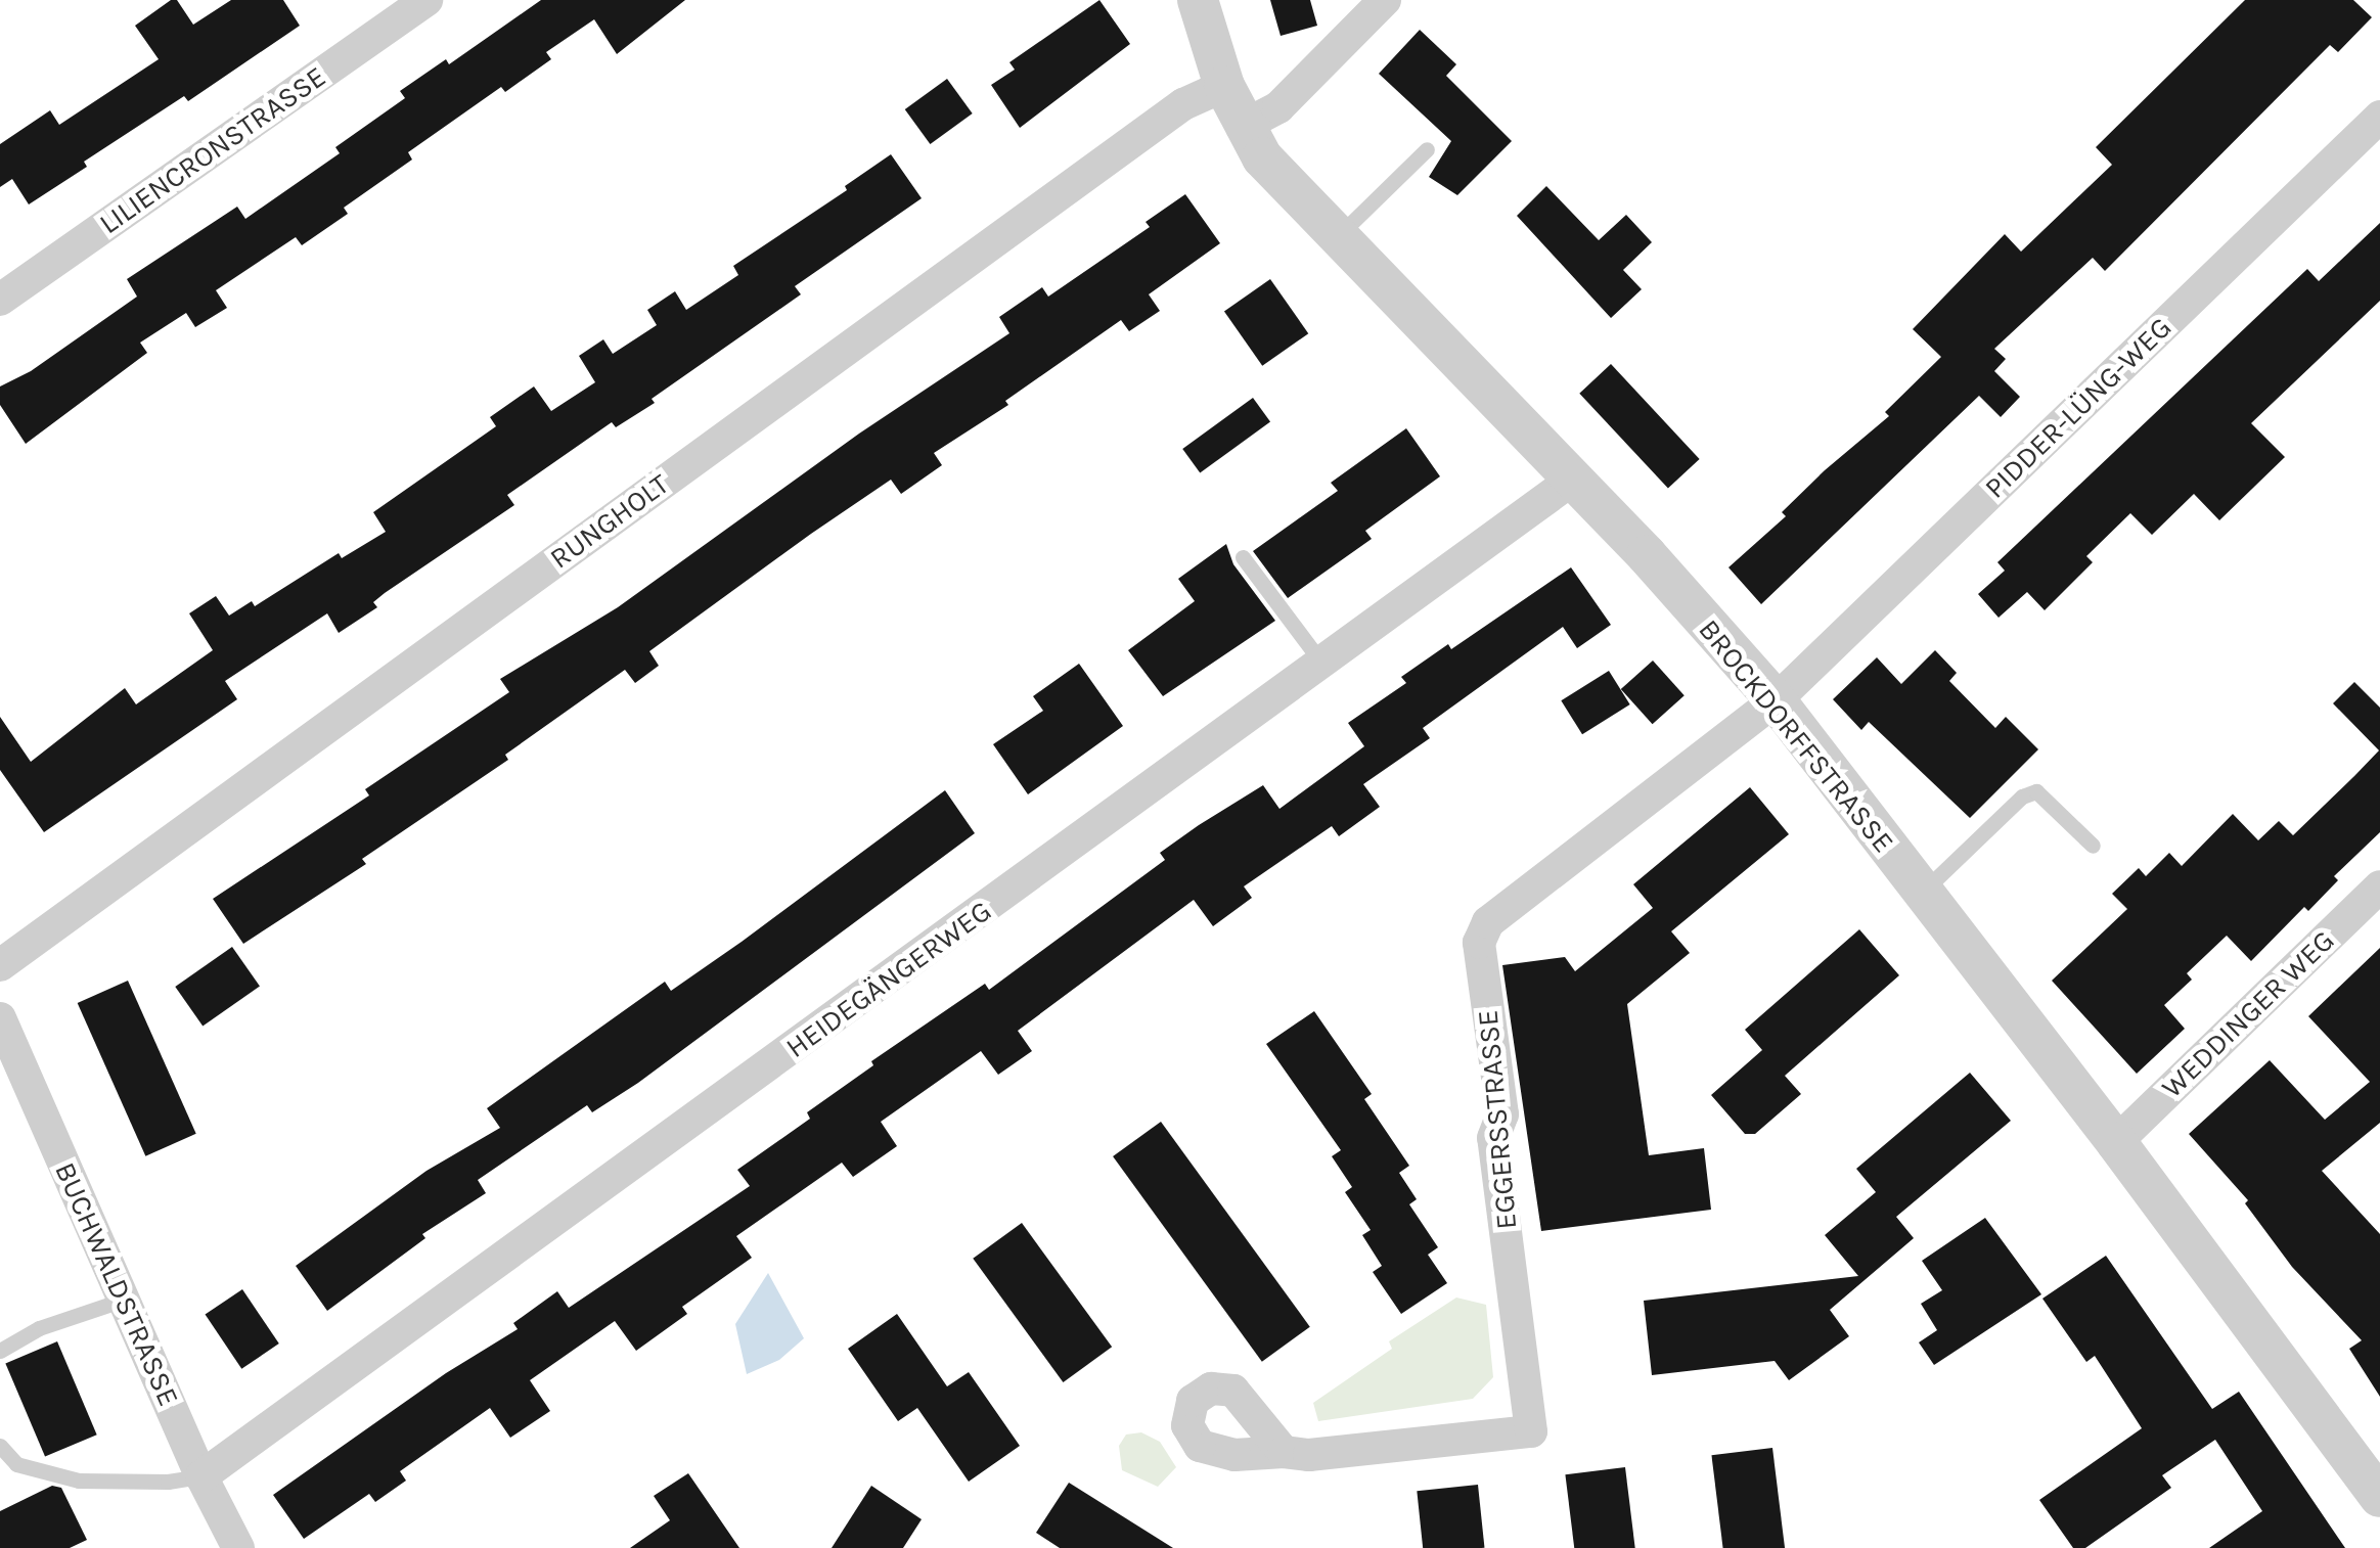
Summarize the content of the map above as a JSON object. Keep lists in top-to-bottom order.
{
  "streets": {
    "street": [
      "LILIENCRONSTRASSE",
      "PIDDER-LÜNG-WEG",
      "RUNGHOLT",
      "BROCKDORFFSTRASSE",
      "HEIDEGÄNGERWEG",
      "WEDDINGER WEG",
      "EGGERSSTRASSE",
      "BUCHWALDSTRASSE"
    ]
  },
  "crossings": [
    ["PIDDER-LÜNG-WEG", "BROCKDORFFSTRASSE"],
    ["PIDDER-LÜNG-WEG", "EGGERSSTRASSE"],
    ["RUNGHOLT", "BROCKDORFFSTRASSE"],
    ["BROCKDORFFSTRASSE", "HEIDEGÄNGERWEG"],
    ["BROCKDORFFSTRASSE", "WEDDINGER WEG"],
    ["BROCKDORFFSTRASSE", "EGGERSSTRASSE"],
    ["HEIDEGÄNGERWEG", "BUCHWALDSTRASSE"]
  ]
}
